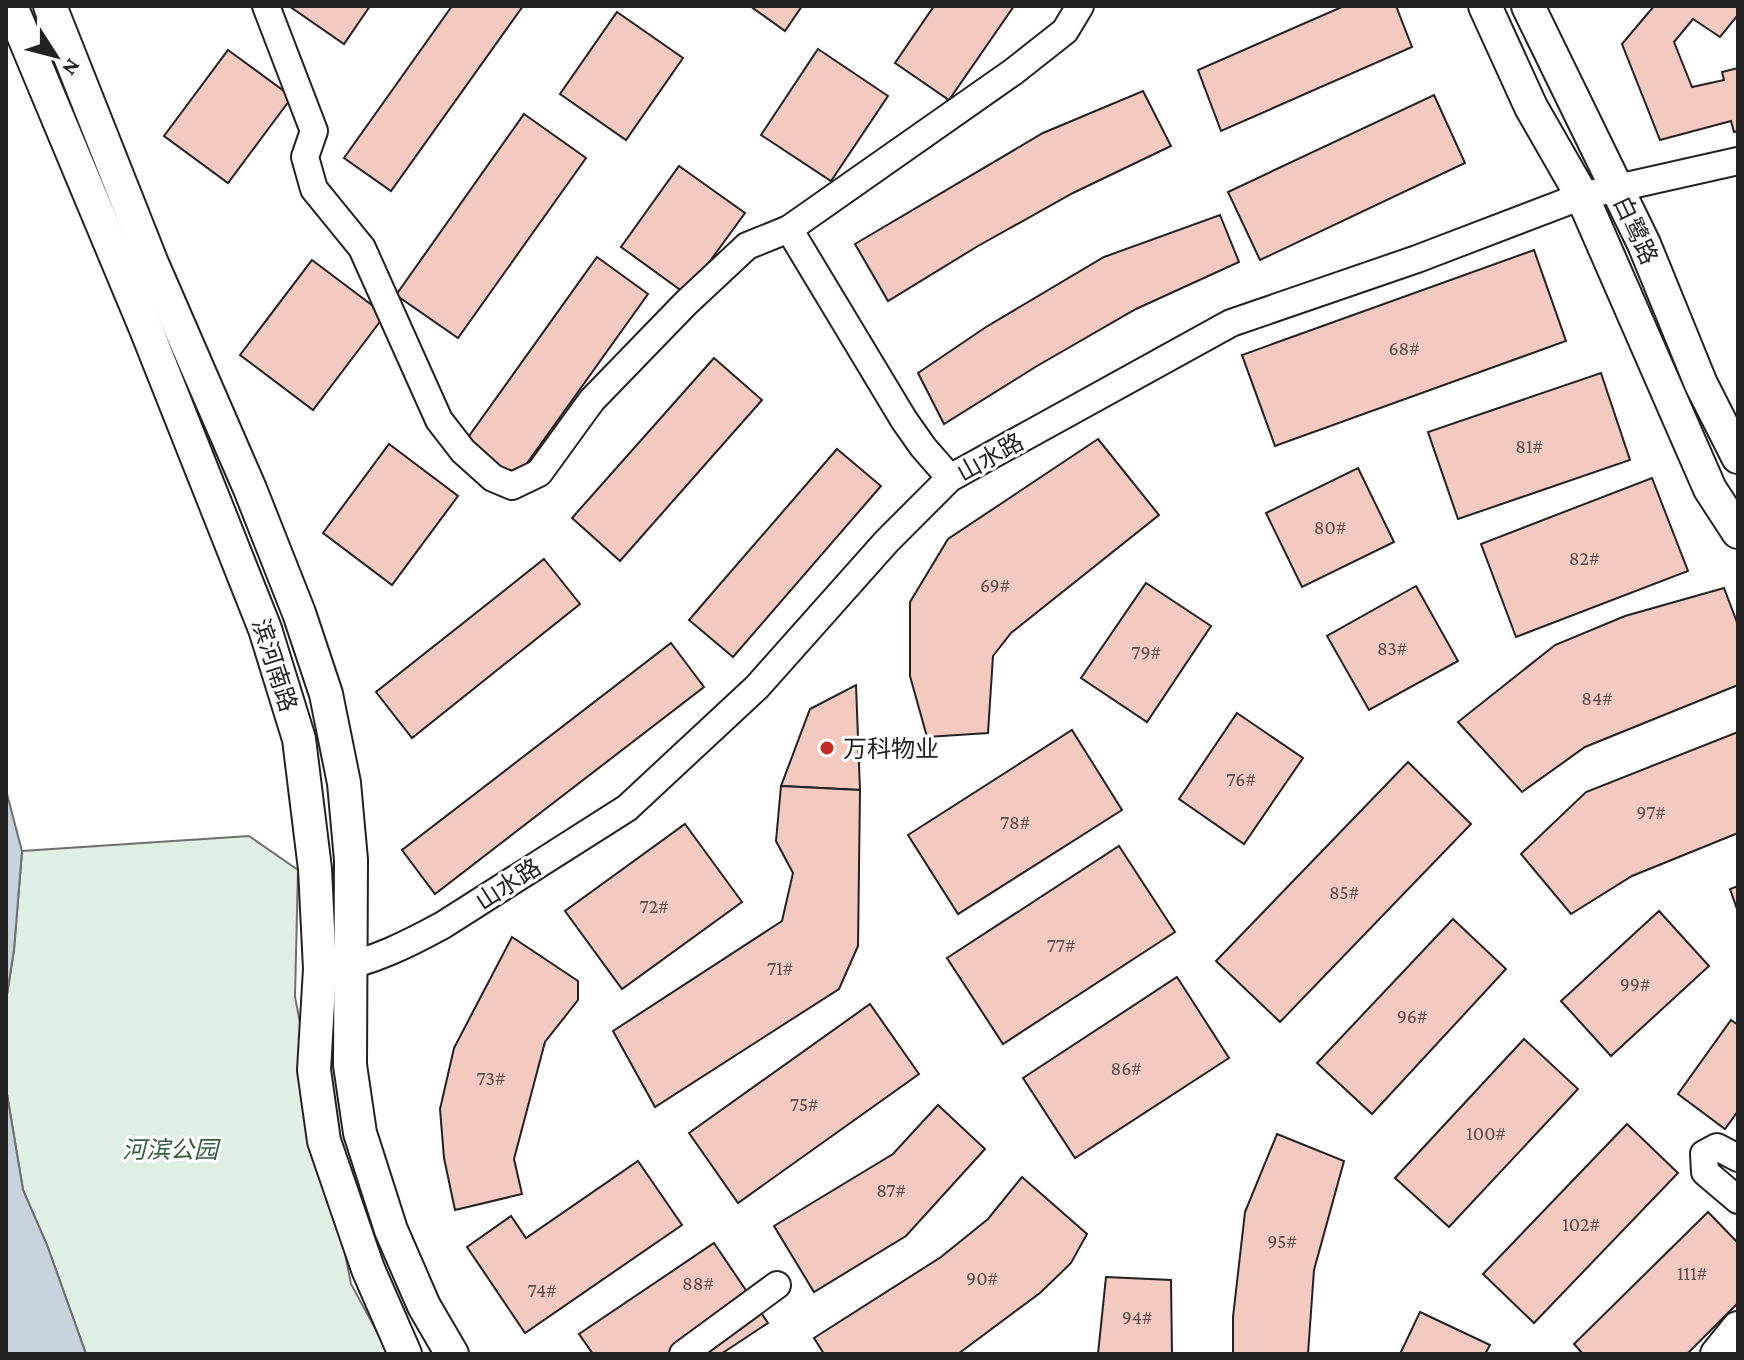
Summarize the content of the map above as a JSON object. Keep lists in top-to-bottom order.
{
  "streets": {
    "street": ["白鹭路", "山水路", "滨河南路"]
  },
  "crossings": [
    ["白鹭路", "山水路"],
    ["山水路", "滨河南路"]
  ],
  "parks": ["河滨公园"],
  "places": ["万科物业"],
  "house_numbers": [
    "68#",
    "81#",
    "80#",
    "82#",
    "69#",
    "83#",
    "79#",
    "84#",
    "76#",
    "97#",
    "78#",
    "85#",
    "72#",
    "77#",
    "71#",
    "99#",
    "96#",
    "86#",
    "73#",
    "75#",
    "100#",
    "87#",
    "102#",
    "95#",
    "111#",
    "90#",
    "88#",
    "74#",
    "94#"
  ],
  "north": "bottom right"
}
